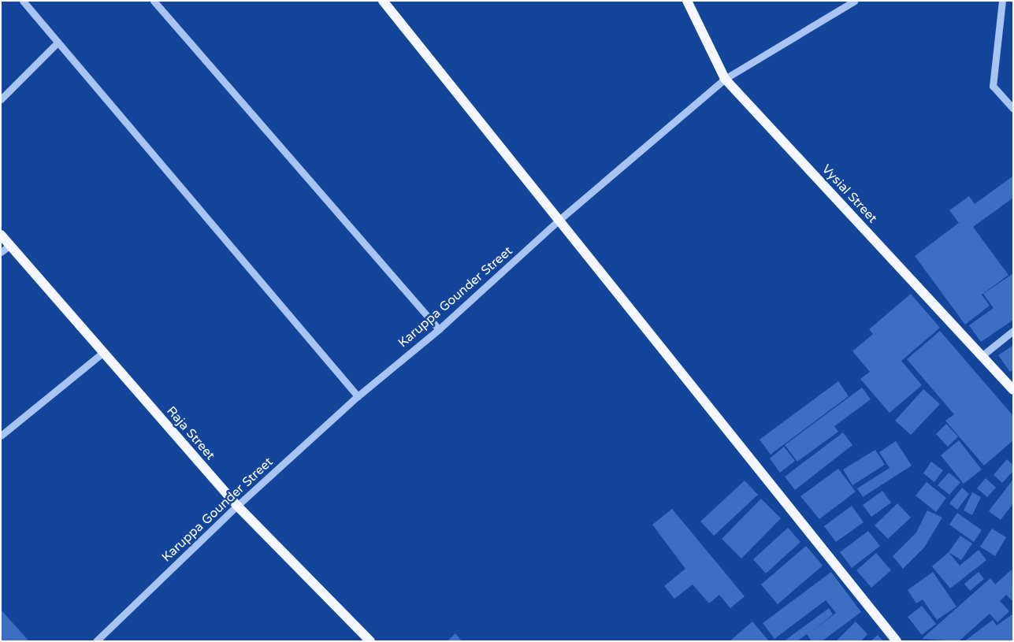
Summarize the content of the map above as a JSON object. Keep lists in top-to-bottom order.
{
  "streets": {
    "main road": ["Vysial Street", "Raja Street"],
    "street": ["Karuppa Gounder Street"]
  },
  "crossings": [
    ["Vysial Street", "Karuppa Gounder Street"],
    ["Karuppa Gounder Street", "Raja Street"]
  ]
}
